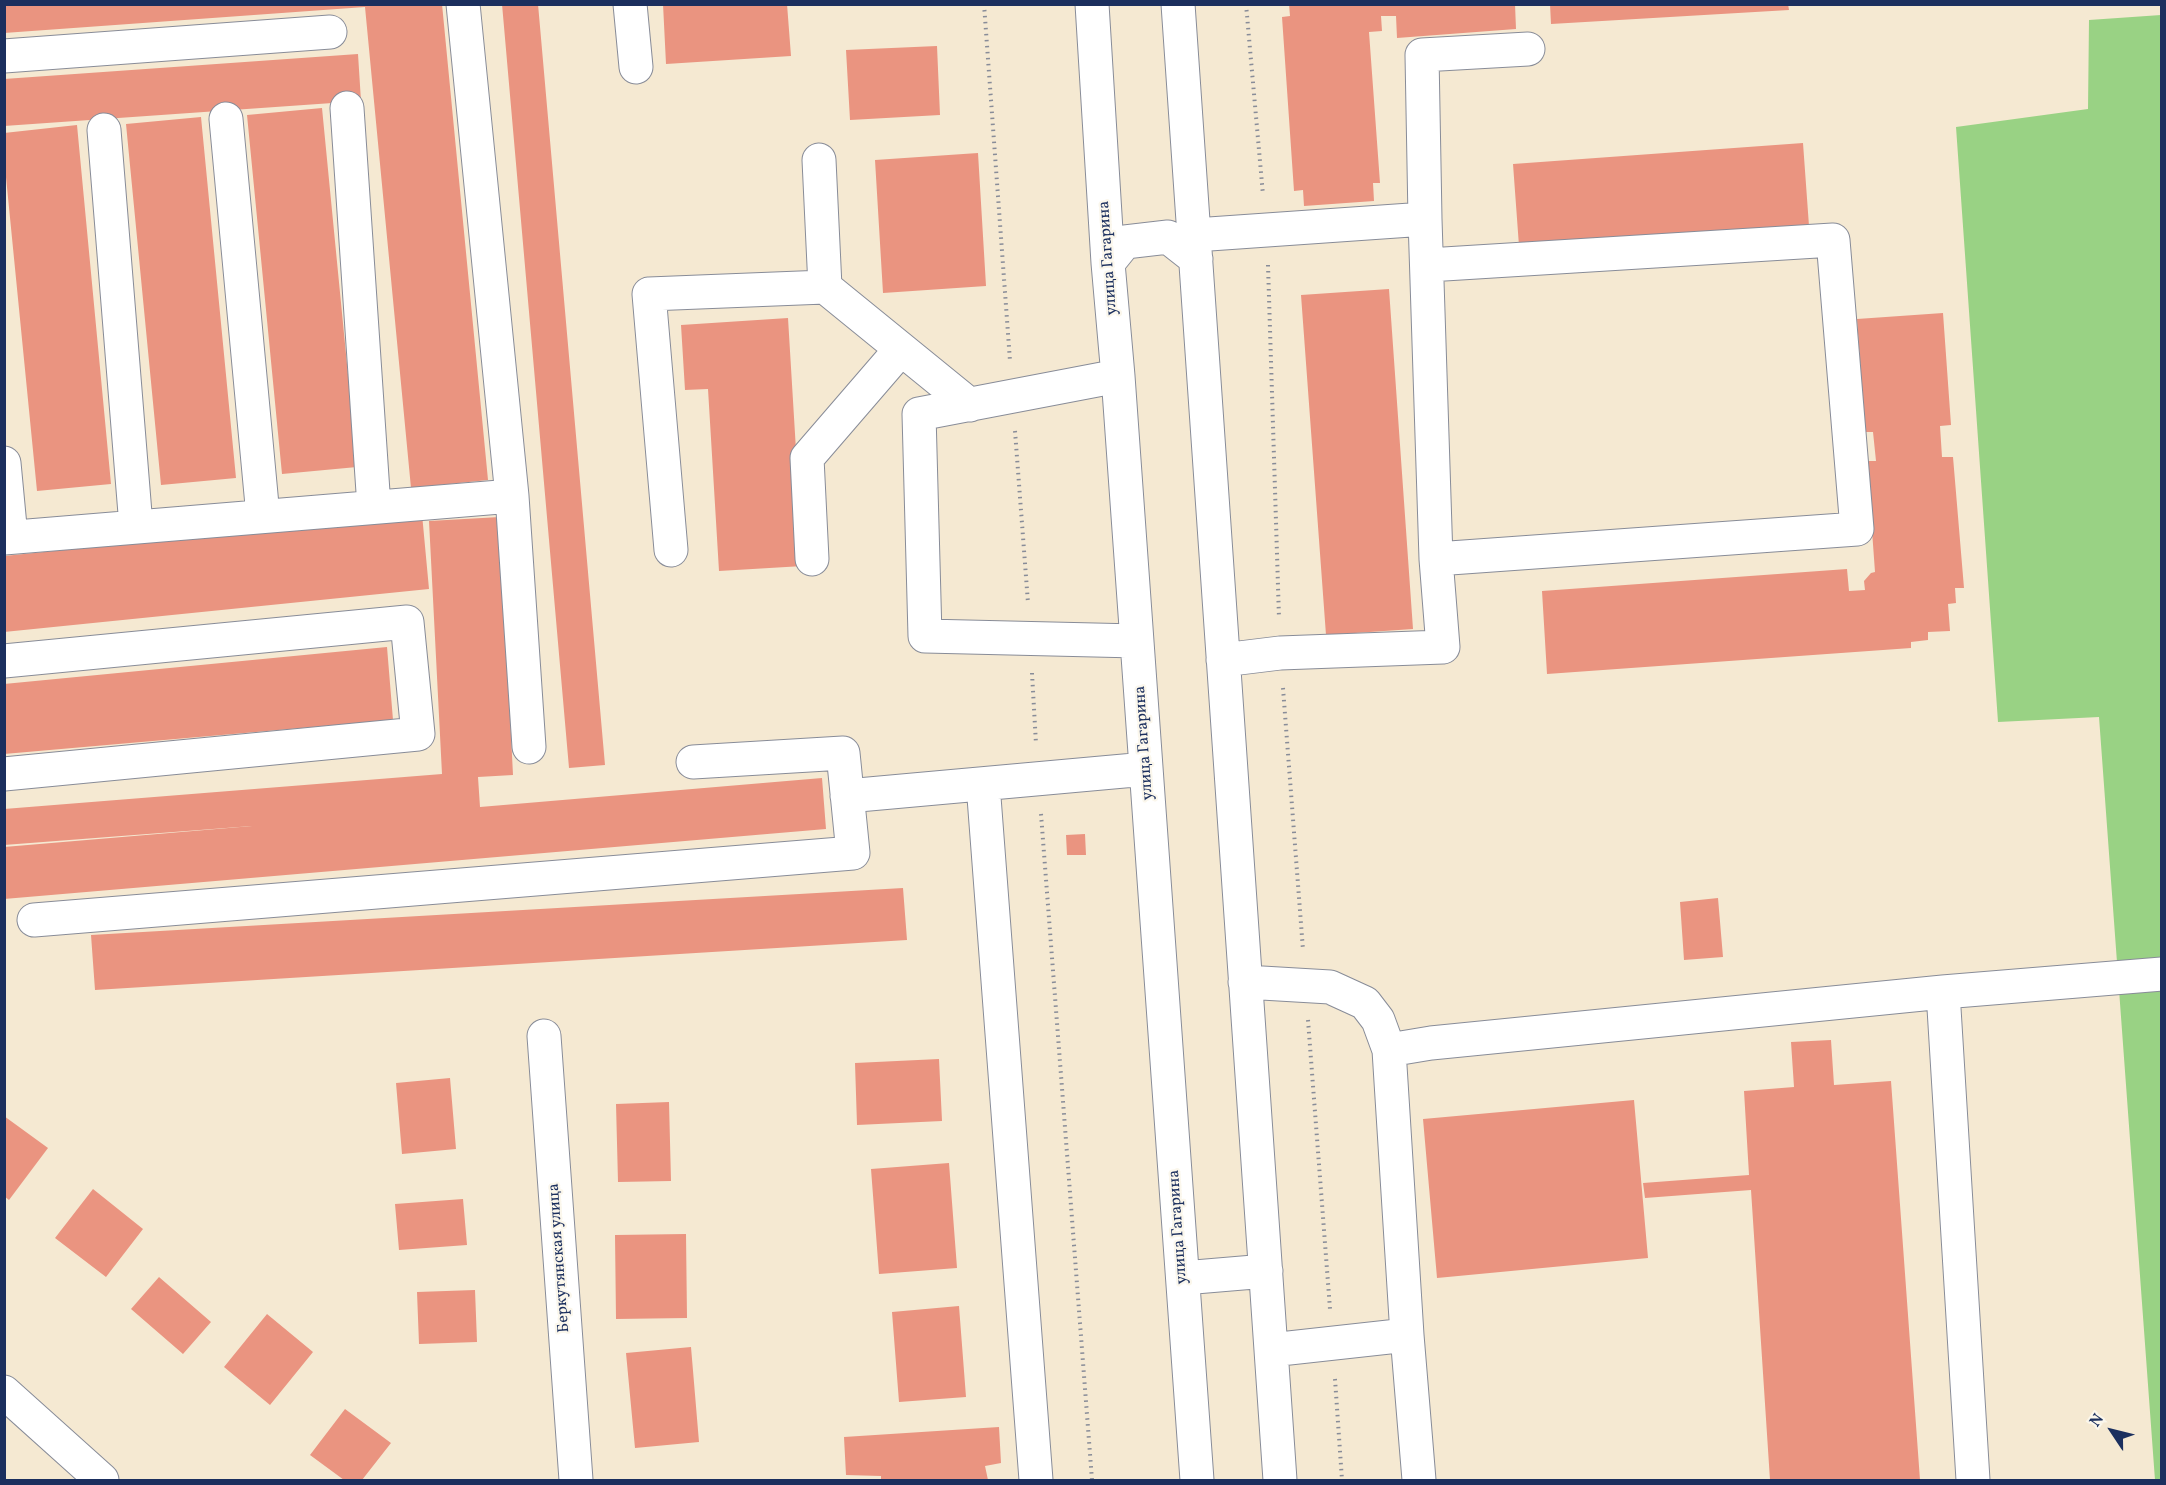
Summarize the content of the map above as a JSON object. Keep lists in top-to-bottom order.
{
  "streets": {
    "street": ["улица Гагарина", "Беркутянская улица"]
  },
  "north": "top left"
}
